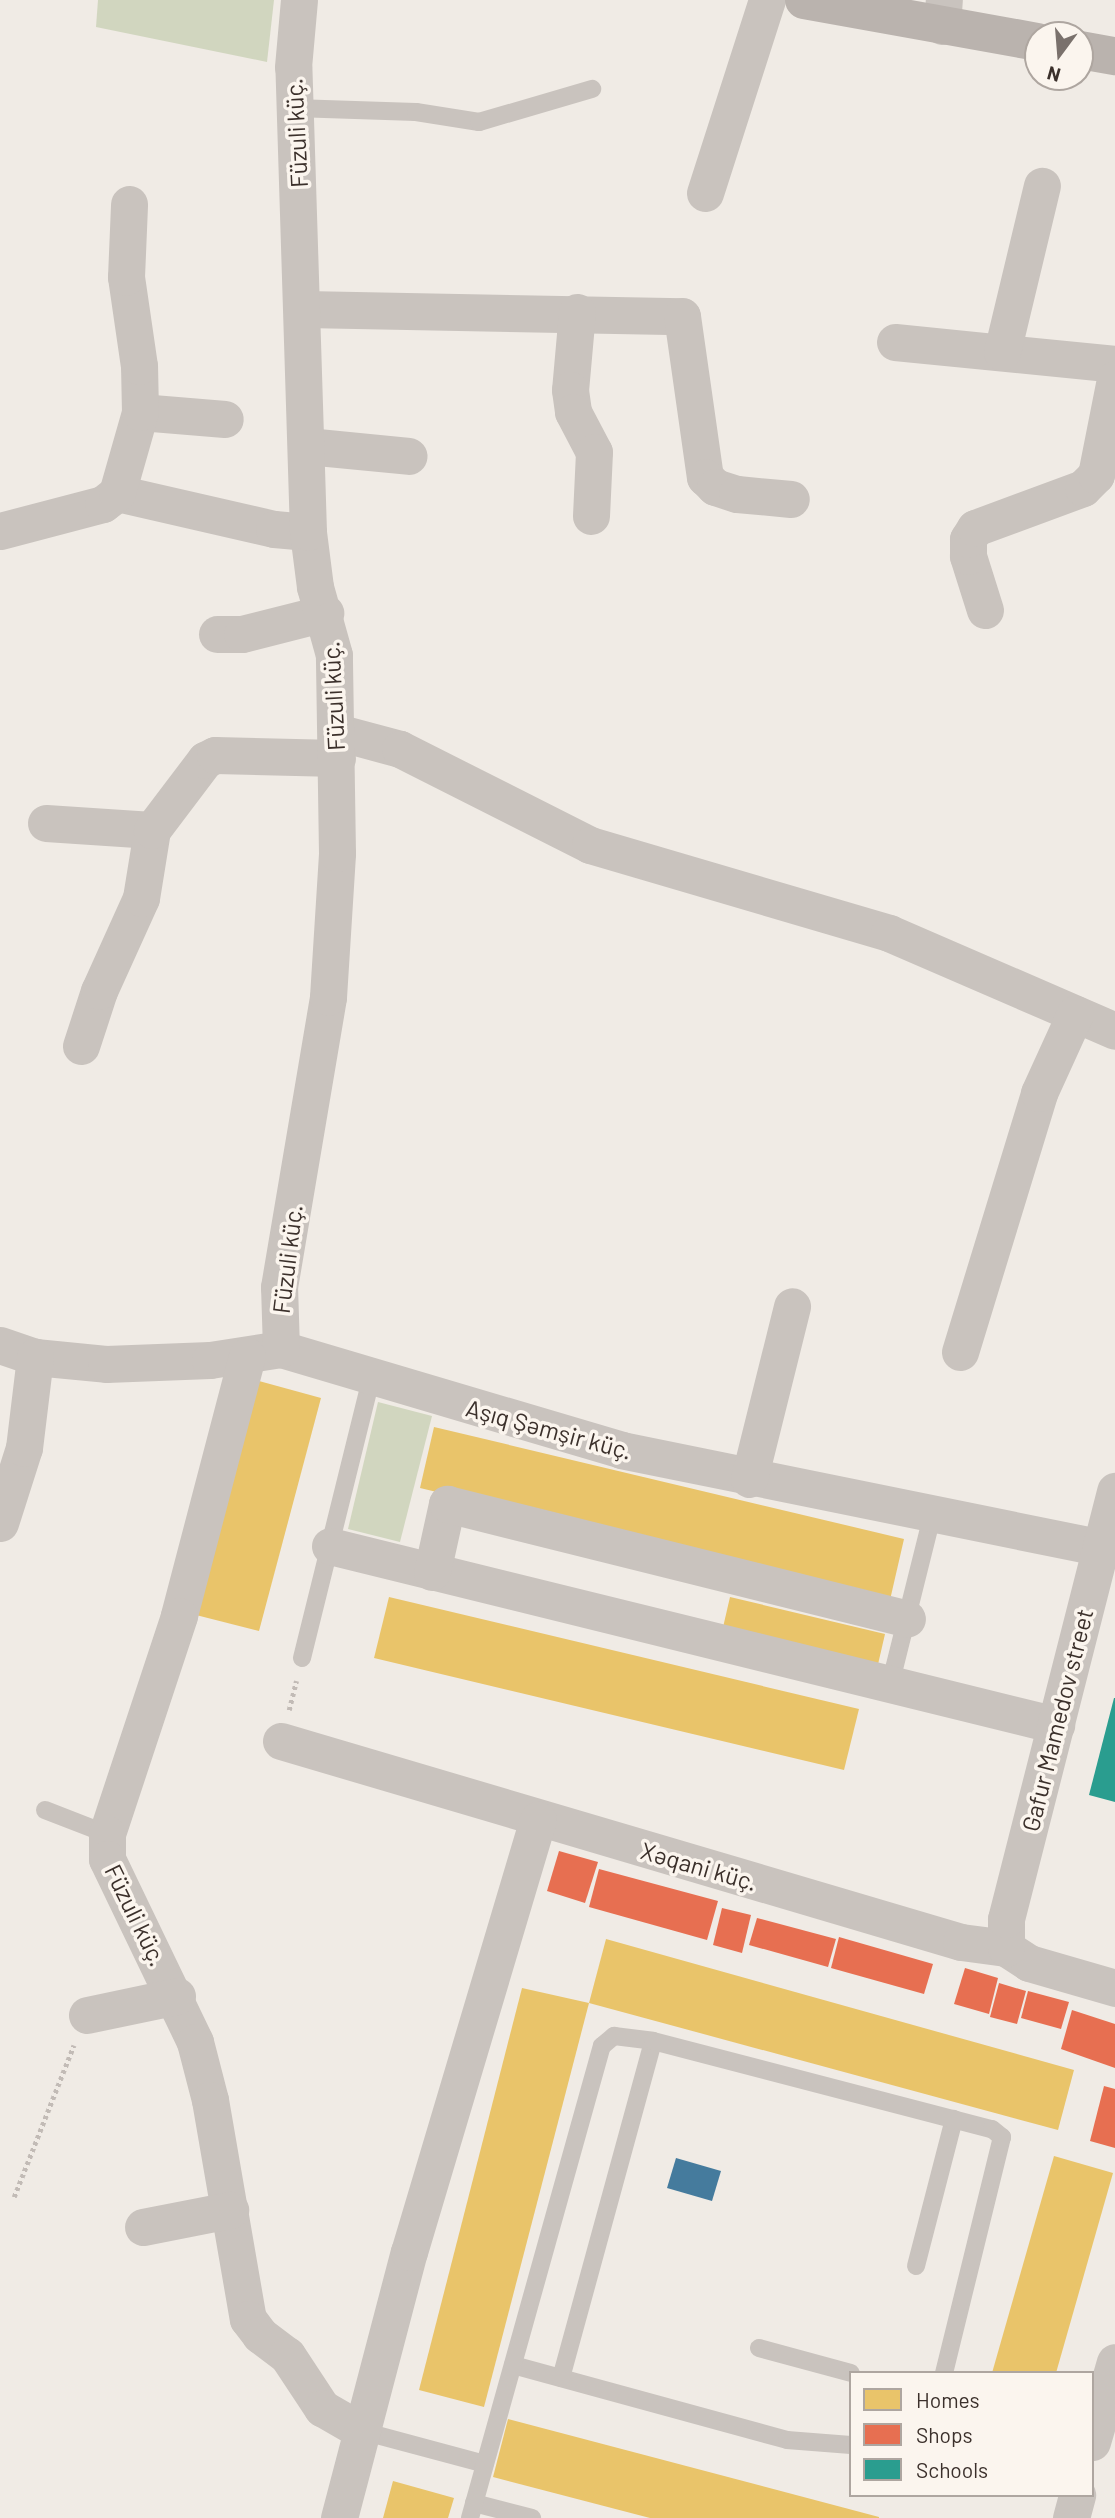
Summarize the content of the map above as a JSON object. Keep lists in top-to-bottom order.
{
  "streets": {
    "street": [
      "Füzuli küç.",
      "Aşıq Şəmşir küç.",
      "Gafur Mamedov street",
      "Xəqani küç."
    ]
  },
  "crossings": [
    ["Füzuli küç.", "Aşıq Şəmşir küç."],
    ["Aşıq Şəmşir küç.", "Gafur Mamedov street"],
    ["Gafur Mamedov street", "Xəqani küç."]
  ],
  "legend": ["Homes", "Shops", "Schools"],
  "north": "bottom"
}
